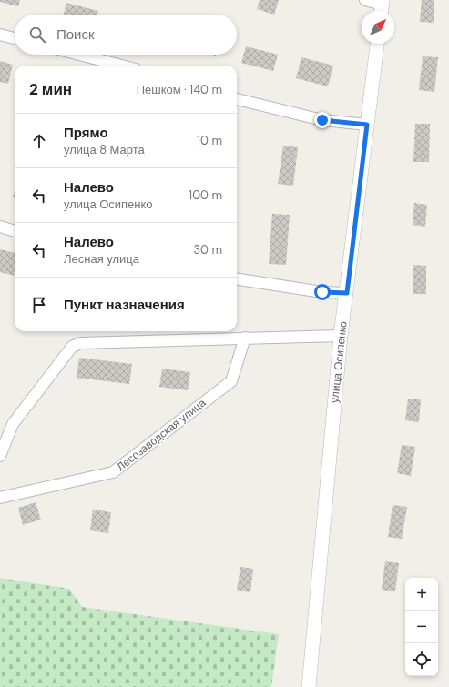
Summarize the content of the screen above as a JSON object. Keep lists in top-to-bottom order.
{
  "streets": {
    "street": ["улица Осипенко", "Лесозаводская улица"]
  },
  "north": "top right",
  "page": {
    "search": "Поиск",
    "heading": ["2 мин", "Пешком · 140 m"],
    "list": [
      ["Прямо", "улица 8 Марта", "10 m"],
      ["Налево", "улица Осипенко", "100 m"],
      ["Налево", "Лесная улица", "30 m"],
      "Пункт назначения"
    ],
    "map_buttons": ["+", "−"]
  }
}
